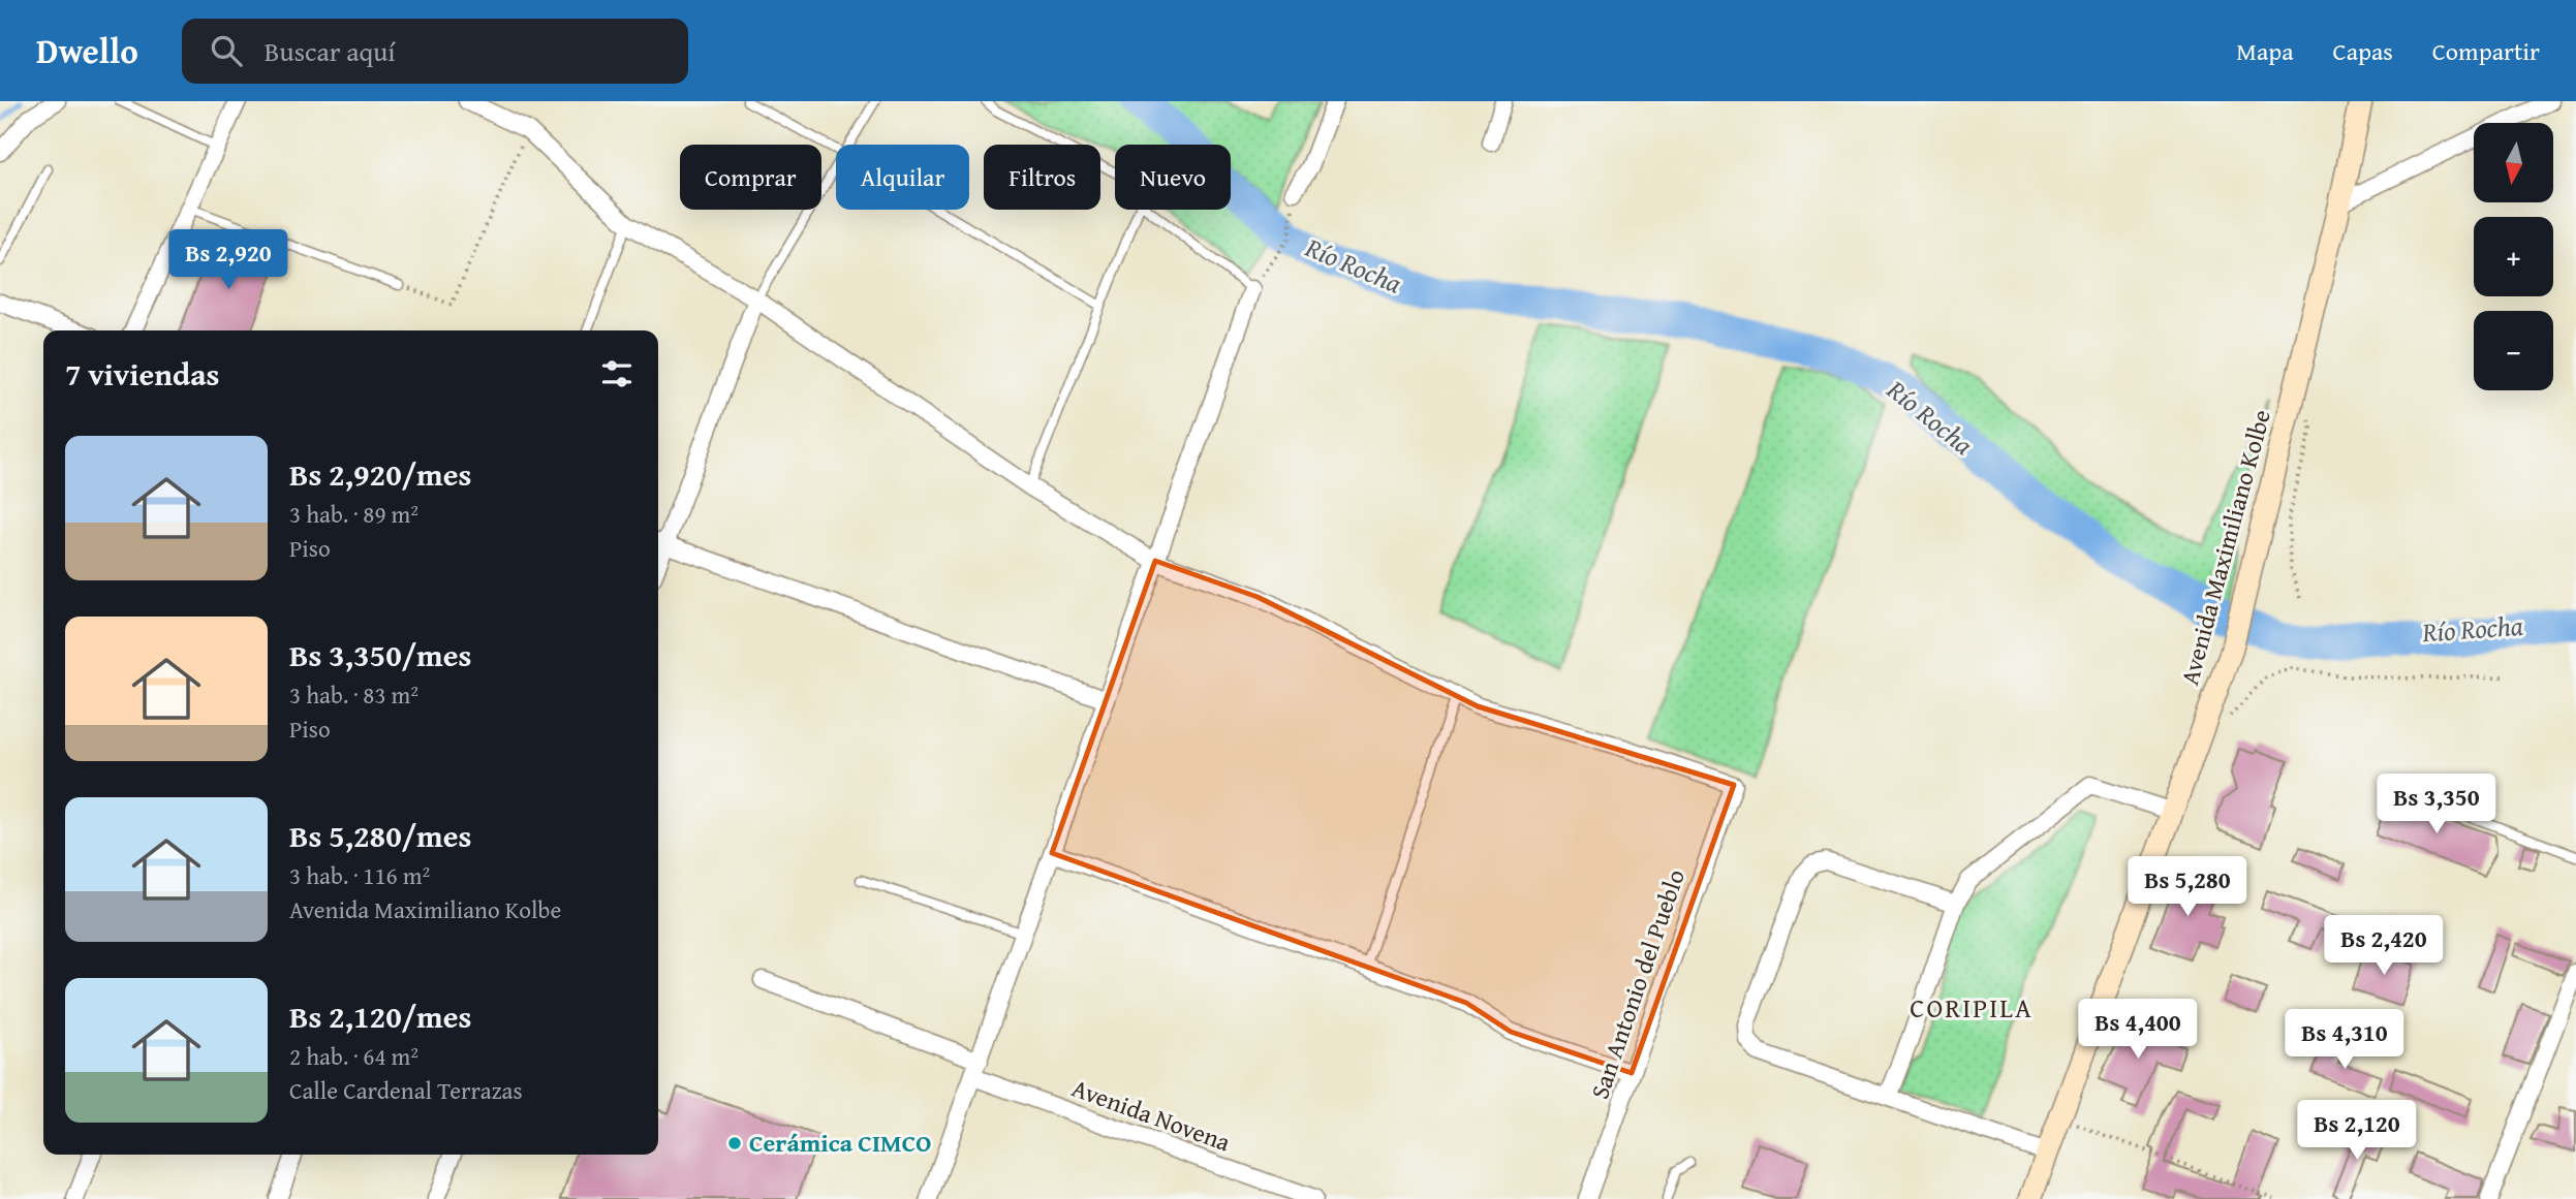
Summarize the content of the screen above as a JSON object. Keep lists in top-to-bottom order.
{
  "streets": {
    "main road": ["Avenida Maximiliano Kolbe"],
    "street": ["San Antonio del Pueblo", "Avenida Novena"]
  },
  "districts": ["CORIPILA"],
  "water": ["Río Rocha"],
  "places": ["Cerámica CIMCO"],
  "north": "bottom",
  "page": {
    "header": "Dwello",
    "search": "Buscar aquí",
    "nav": ["Mapa", "Capas", "Compartir"],
    "map_buttons": ["+", "−"],
    "chip": [
      "Comprar",
      "Alquilar",
      "Filtros",
      "Nuevo"
    ],
    "price": [
      "Bs 2,920",
      "Bs 3,350",
      "Bs 5,280",
      "Bs 2,420",
      "Bs 4,400",
      "Bs 4,310",
      "Bs 2,120"
    ],
    "heading": "7 viviendas",
    "list": [
      {
        "name": "Bs 2,920/mes",
        "note": "3 hab. · 89 m² · Piso"
      },
      {
        "name": "Bs 3,350/mes",
        "note": "3 hab. · 83 m² · Piso"
      },
      {
        "name": "Bs 5,280/mes",
        "note": "3 hab. · 116 m² · Avenida Maximiliano Kolbe"
      },
      {
        "name": "Bs 2,120/mes",
        "note": "2 hab. · 64 m² · Calle Cardenal Terrazas"
      }
    ]
  }
}
